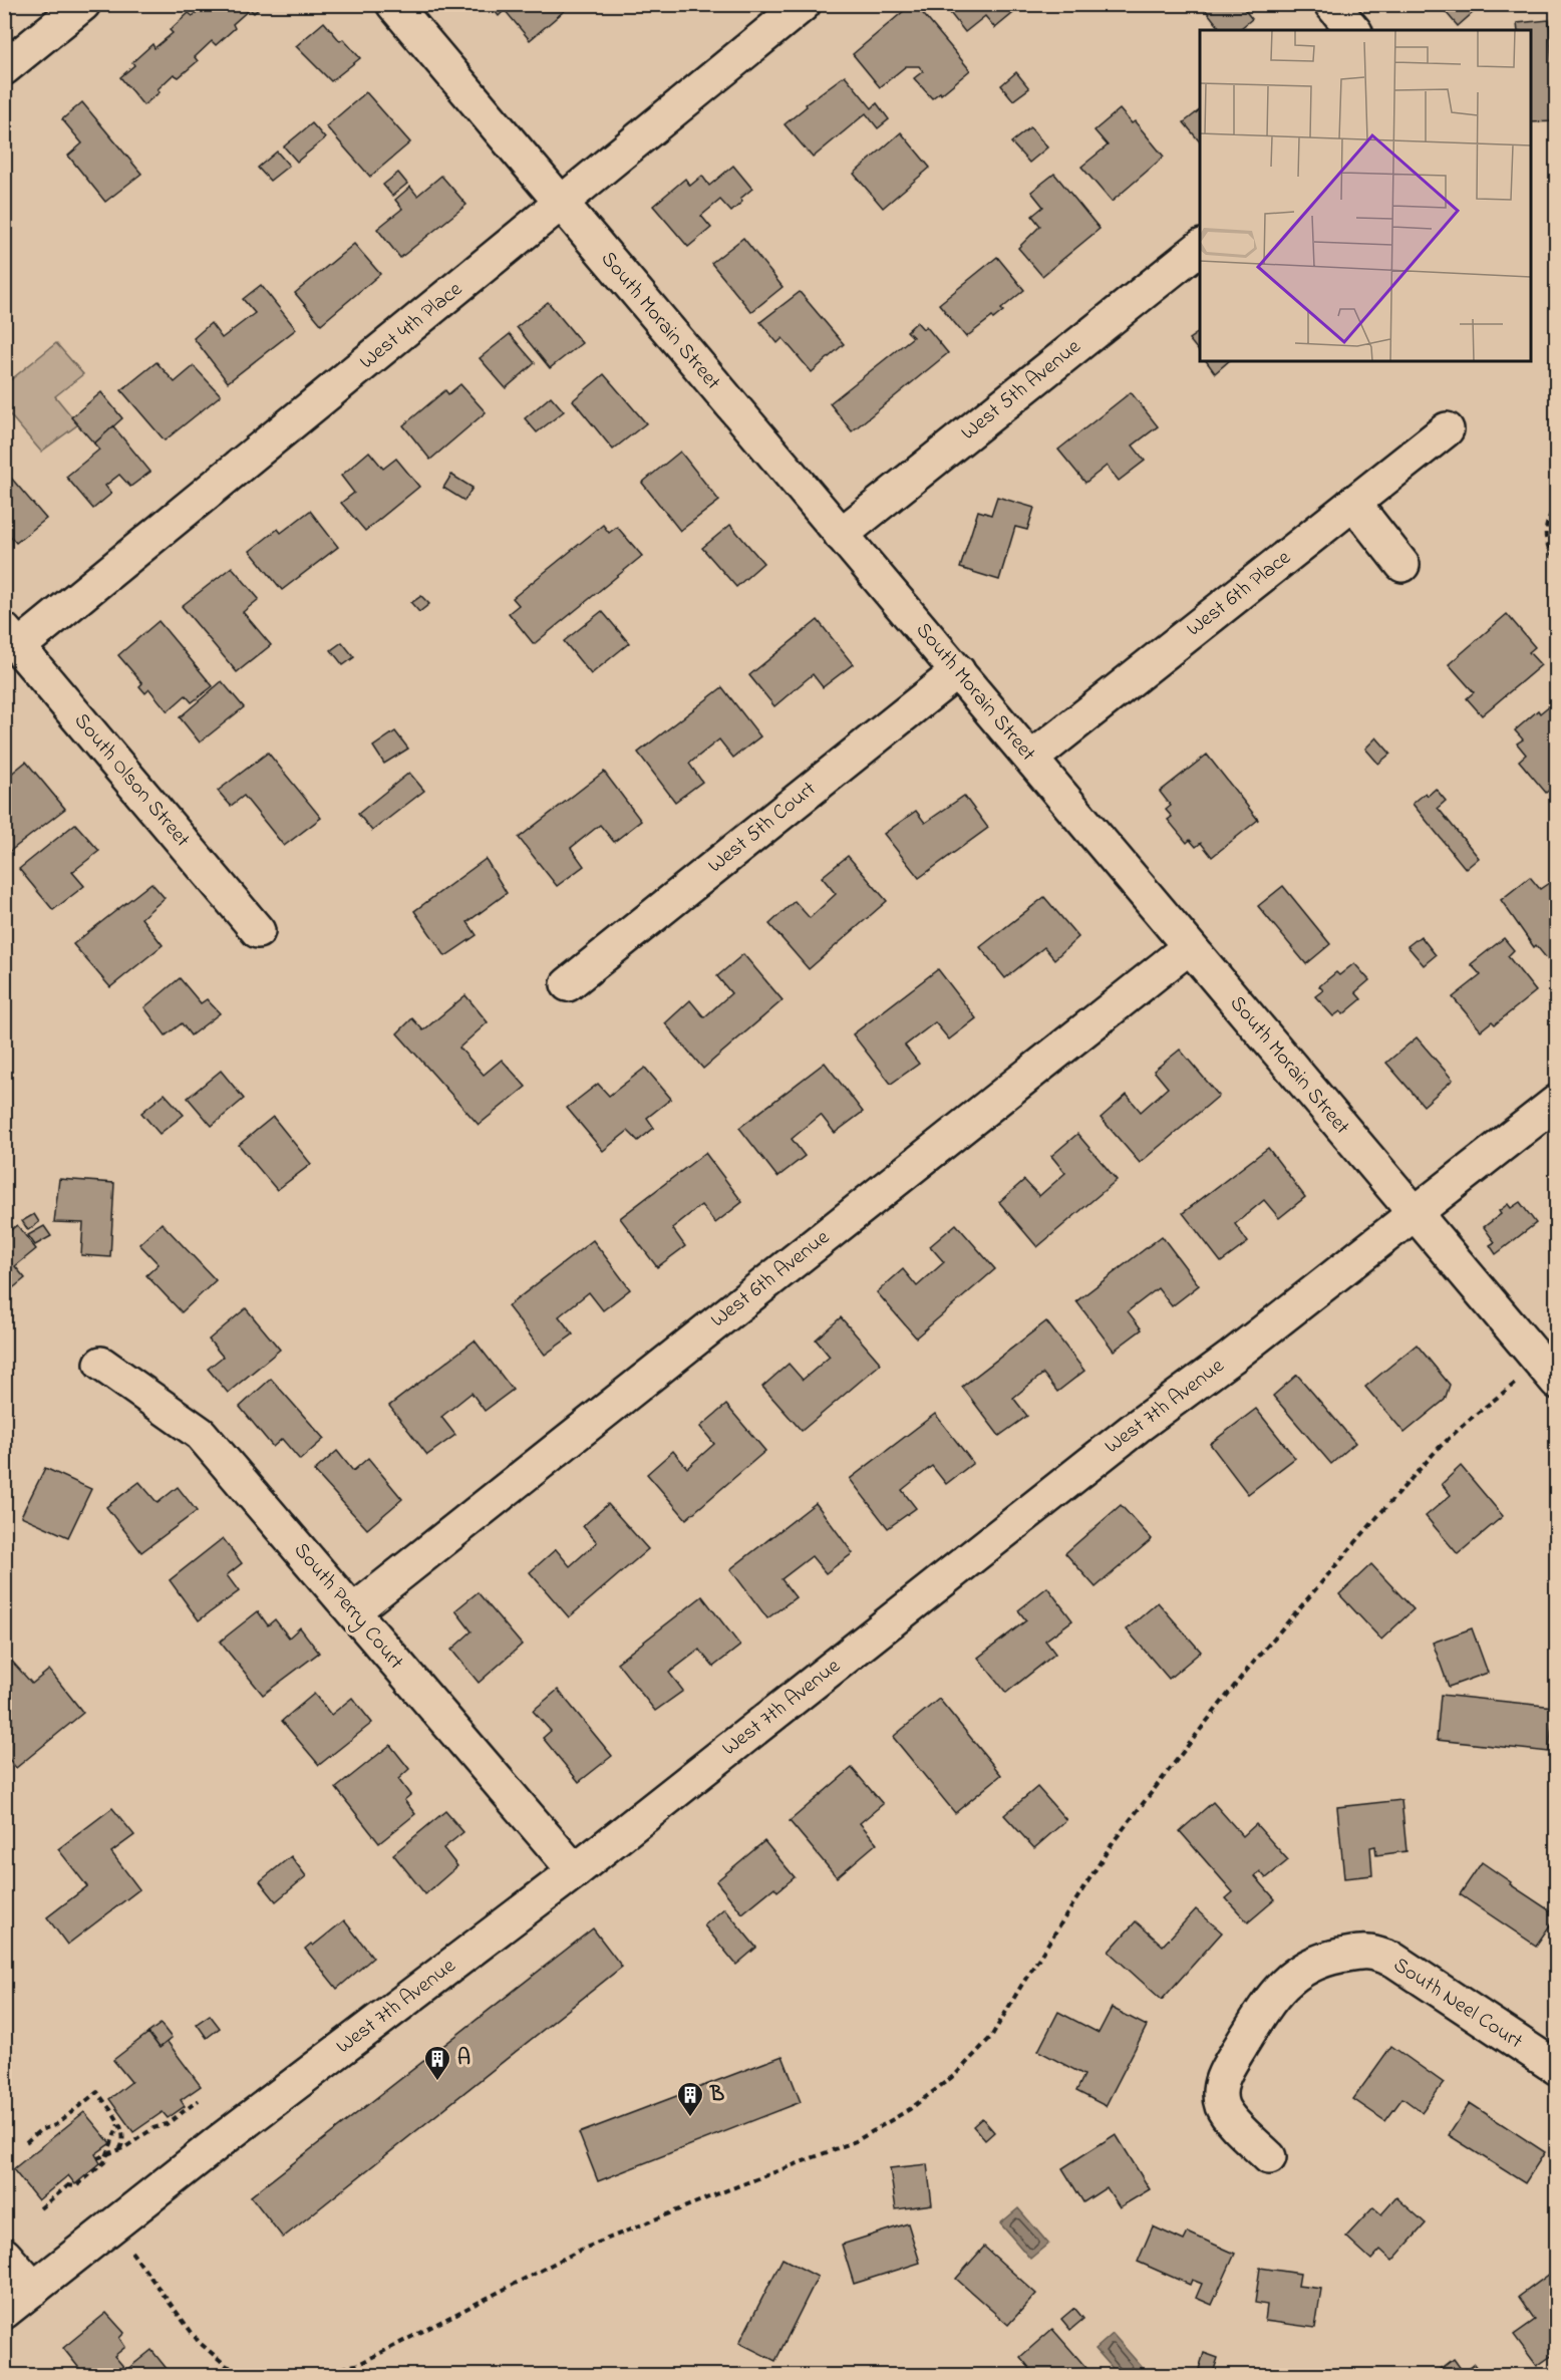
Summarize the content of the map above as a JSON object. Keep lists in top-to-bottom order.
{
  "streets": {
    "street": [
      "South Morain Street",
      "West 4th Place",
      "West 5th Avenue",
      "West 6th Place",
      "South Olson Street",
      "West 5th Court",
      "West 6th Avenue",
      "West 7th Avenue",
      "South Perry Court",
      "South Neel Court"
    ]
  },
  "crossings": [
    ["South Morain Street", "West 4th Place"],
    ["South Morain Street", "West 5th Avenue"],
    ["South Morain Street", "West 6th Place"],
    ["South Morain Street", "West 5th Court"],
    ["South Morain Street", "West 6th Avenue"],
    ["South Morain Street", "West 7th Avenue"],
    ["West 4th Place", "South Olson Street"],
    ["West 6th Avenue", "South Perry Court"],
    ["West 7th Avenue", "South Perry Court"]
  ],
  "places": {
    "building": ["A", "B"]
  }
}
